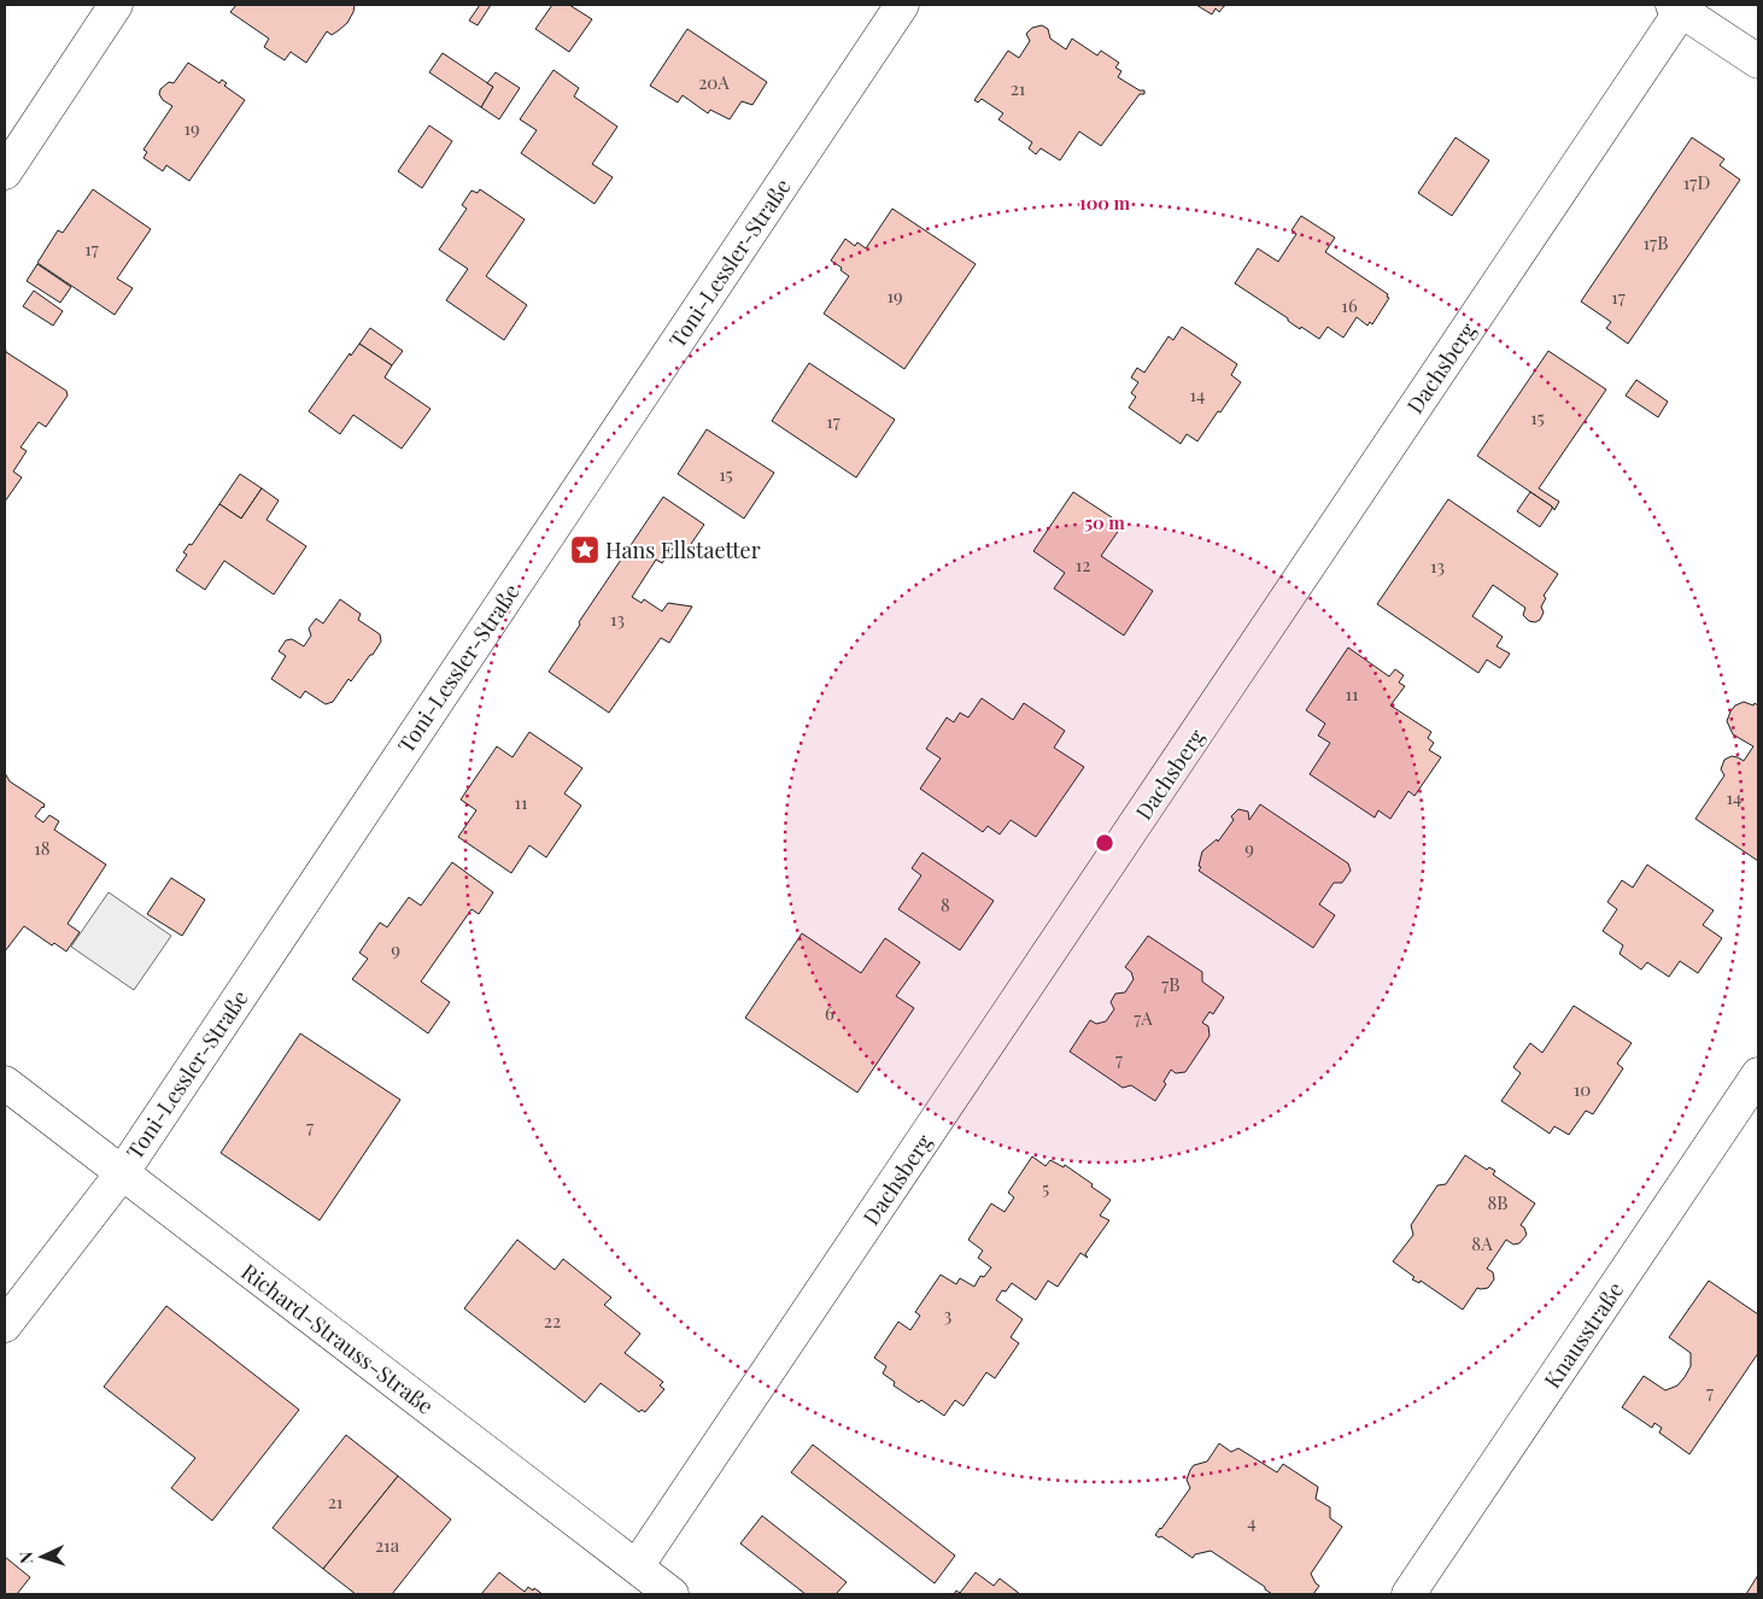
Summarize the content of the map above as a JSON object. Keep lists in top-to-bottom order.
{
  "streets": {
    "street": [
      "Toni-Lessler-Straße",
      "Dachsberg",
      "Knausstraße",
      "Richard-Strauss-Straße"
    ]
  },
  "crossings": [
    ["Toni-Lessler-Straße", "Richard-Strauss-Straße"],
    ["Dachsberg", "Richard-Strauss-Straße"]
  ],
  "places": {
    "place": ["Hans Ellstaetter"]
  },
  "house_numbers": [
    "20A",
    "21",
    "19",
    "17D",
    "17B",
    "17",
    "19",
    "17",
    "16",
    "14",
    "15",
    "17",
    "15",
    "12",
    "13",
    "13",
    "11",
    "14",
    "11",
    "18",
    "9",
    "8",
    "9",
    "7B",
    "6",
    "7A",
    "7",
    "10",
    "7",
    "5",
    "8B",
    "8A",
    "3",
    "22",
    "7",
    "21",
    "4",
    "21a"
  ],
  "north": "left",
  "rings": ["100 m", "50 m"]
}
